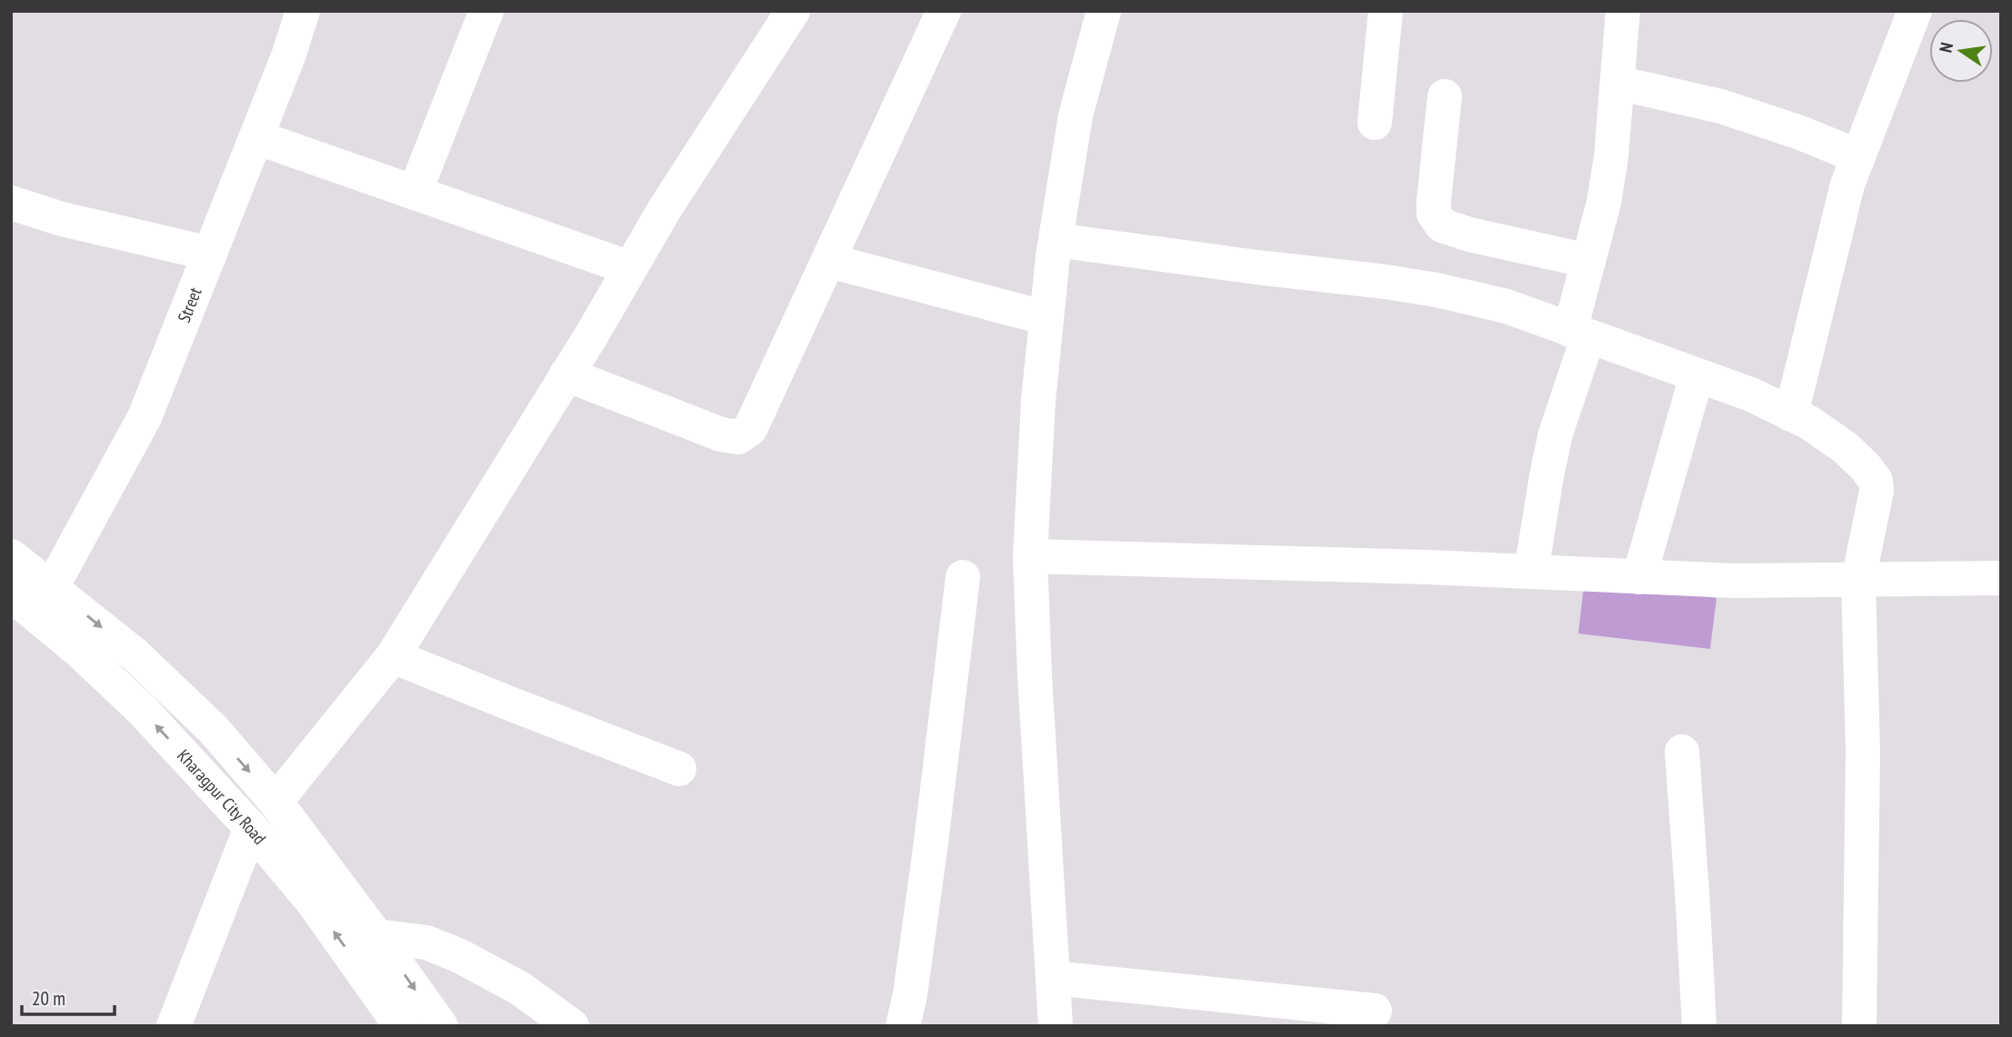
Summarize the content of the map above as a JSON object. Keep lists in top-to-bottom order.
{
  "streets": {
    "street": ["Street", "Kharagpur City Road"]
  },
  "scale_bar": "20 m",
  "north": "left"
}
